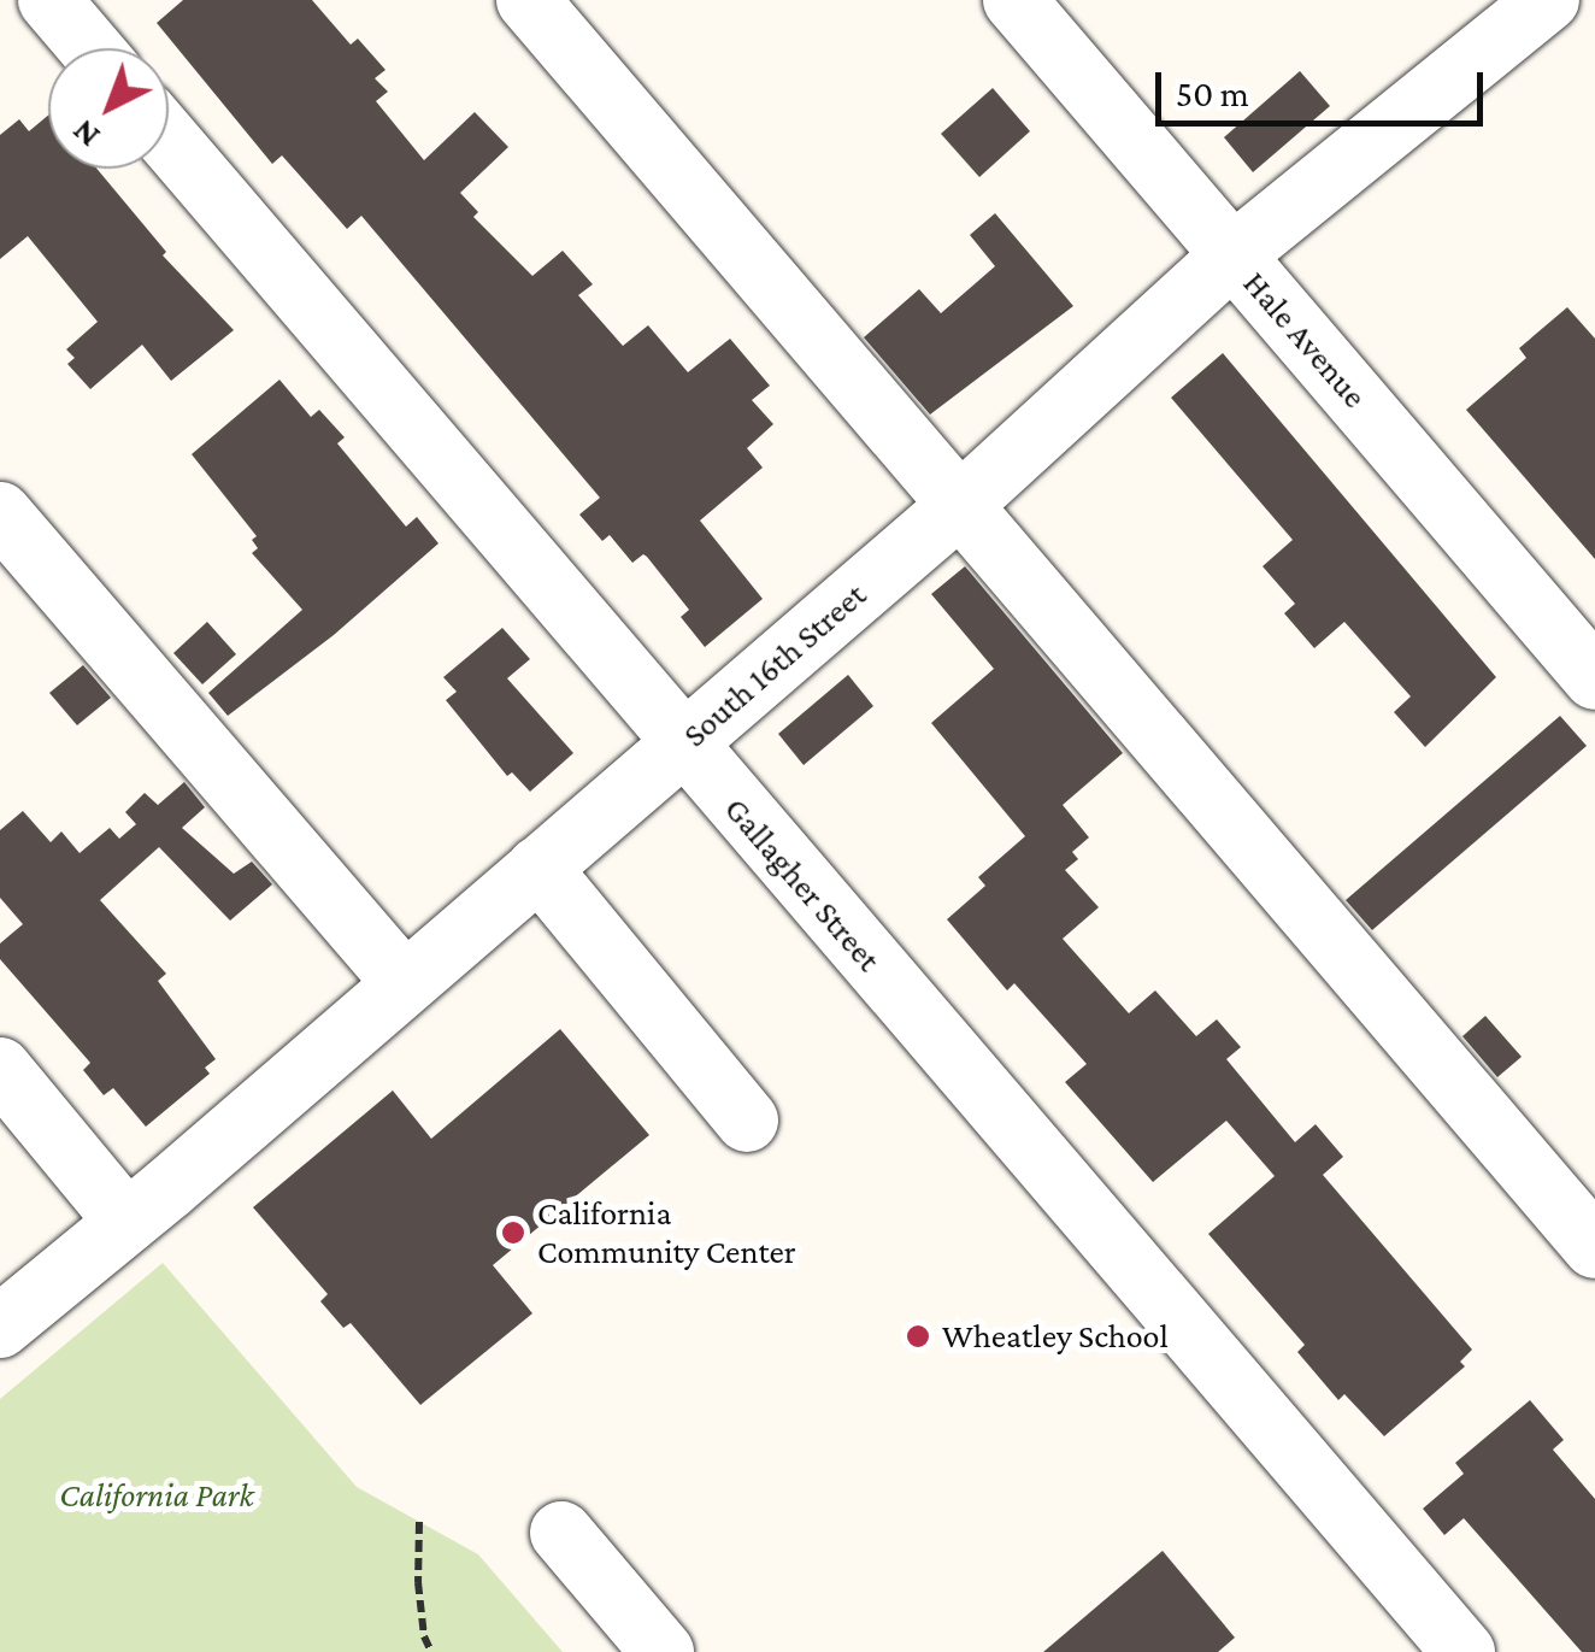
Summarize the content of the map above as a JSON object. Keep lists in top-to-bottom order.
{
  "streets": {
    "street": ["Hale Avenue", "South 16th Street", "Gallagher Street"]
  },
  "crossings": [
    ["Hale Avenue", "South 16th Street"],
    ["South 16th Street", "Gallagher Street"]
  ],
  "parks": ["California Park"],
  "places": ["California Community Center", "Wheatley School"],
  "scale_bar": "50 m",
  "north": "bottom left"
}
